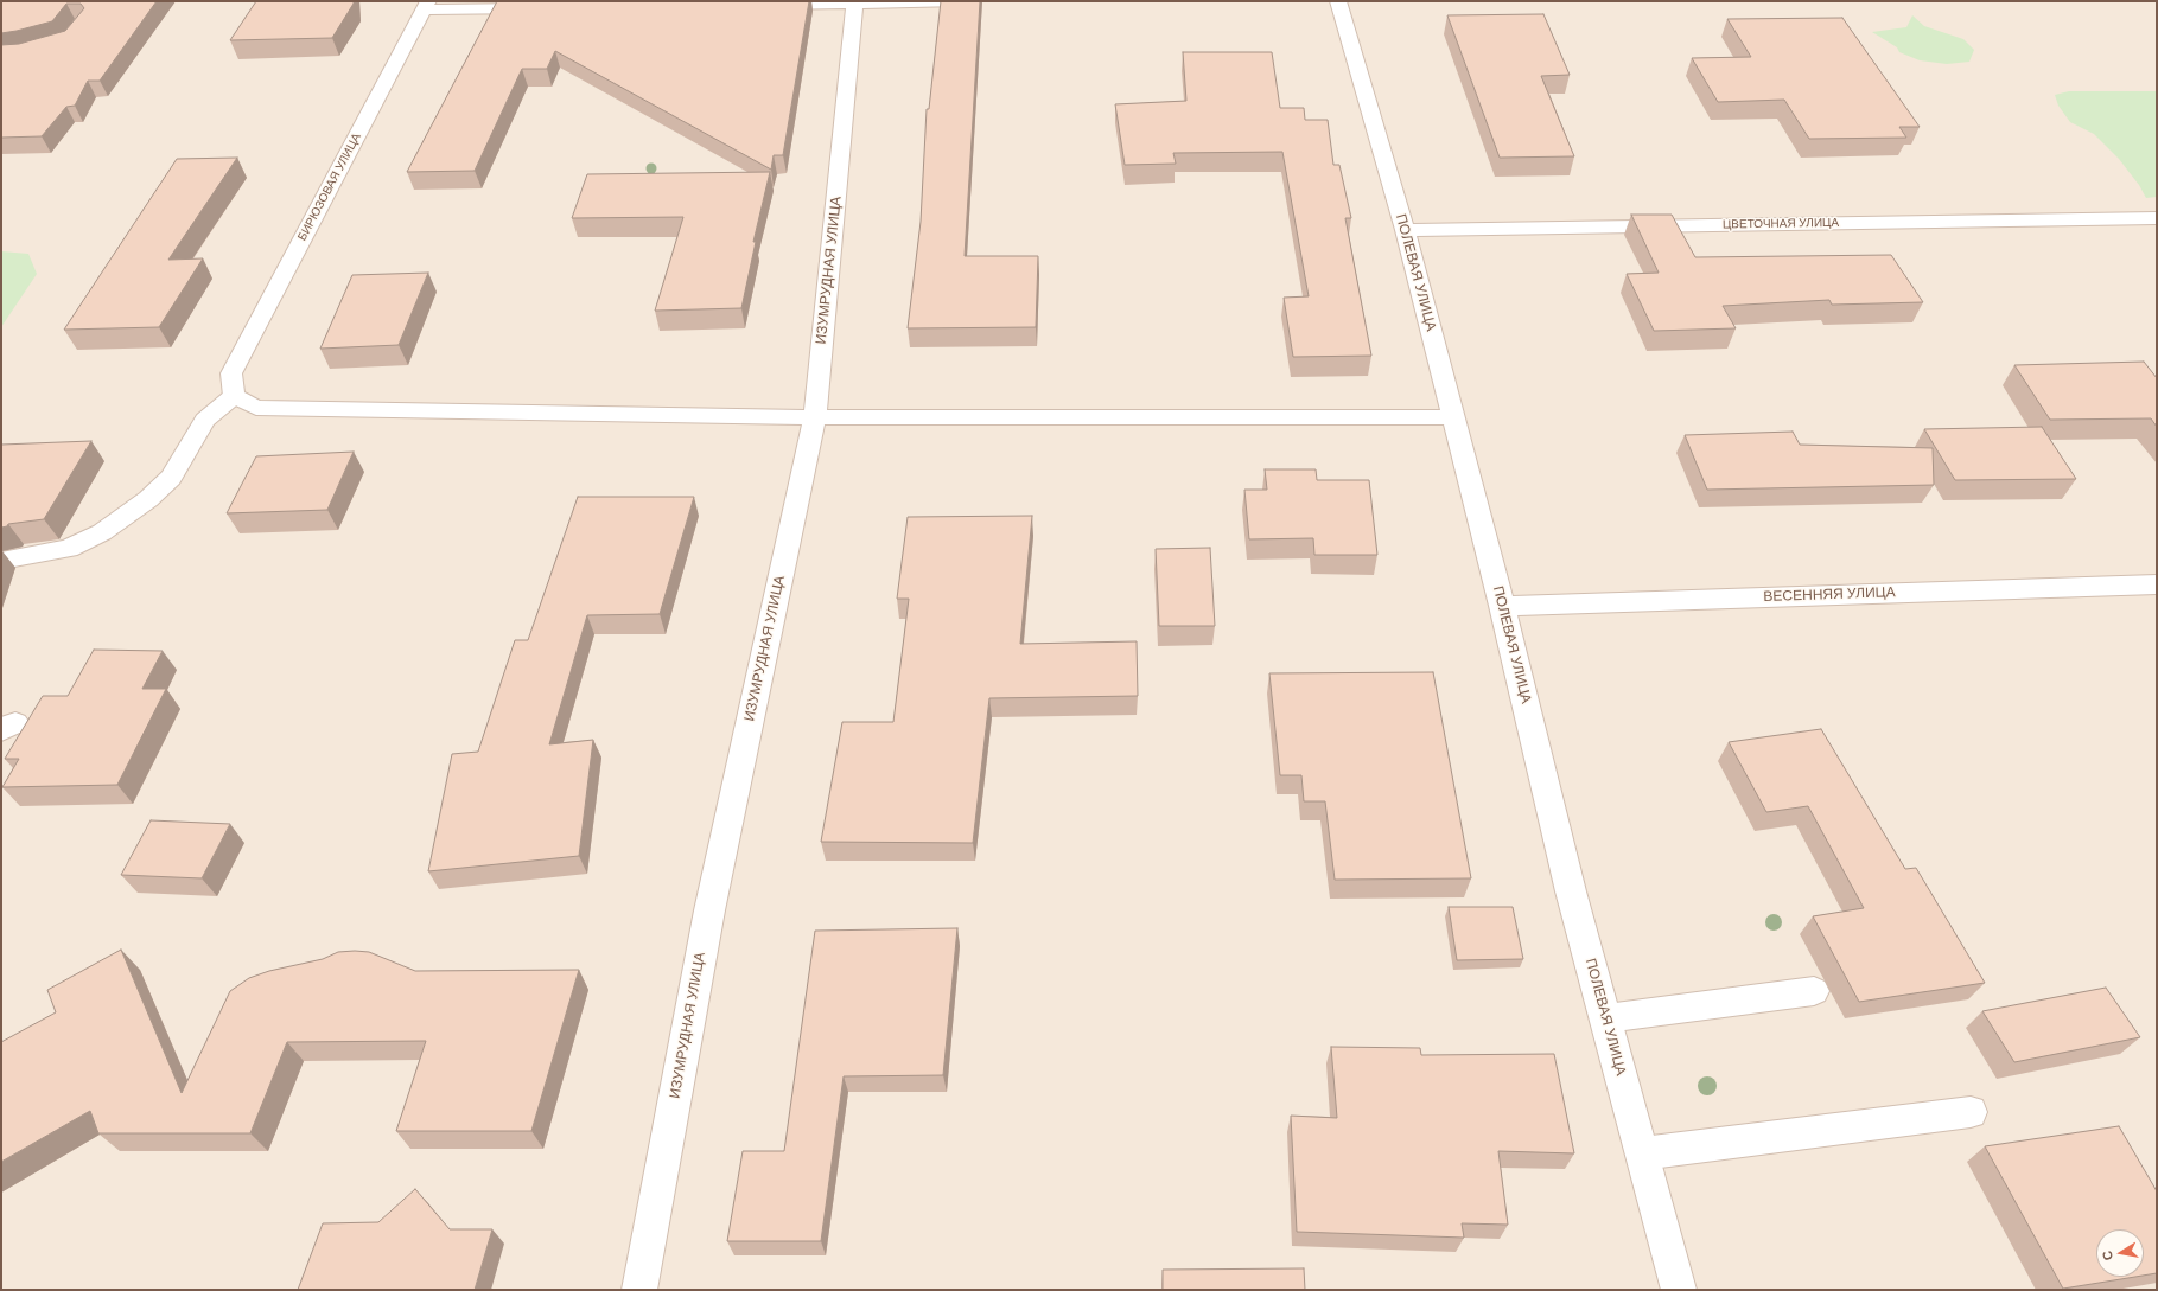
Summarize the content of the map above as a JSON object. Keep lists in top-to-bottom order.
{
  "streets": {
    "street": [
      "БИРЮЗОВАЯ УЛИЦА",
      "ЦВЕТОЧНАЯ УЛИЦА",
      "ИЗУМРУДНАЯ УЛИЦА",
      "ПОЛЕВАЯ УЛИЦА",
      "ВЕСЕННЯЯ УЛИЦА"
    ]
  },
  "crossings": [
    ["ЦВЕТОЧНАЯ УЛИЦА", "ПОЛЕВАЯ УЛИЦА"],
    ["ПОЛЕВАЯ УЛИЦА", "ВЕСЕННЯЯ УЛИЦА"]
  ],
  "north": "left"
}
